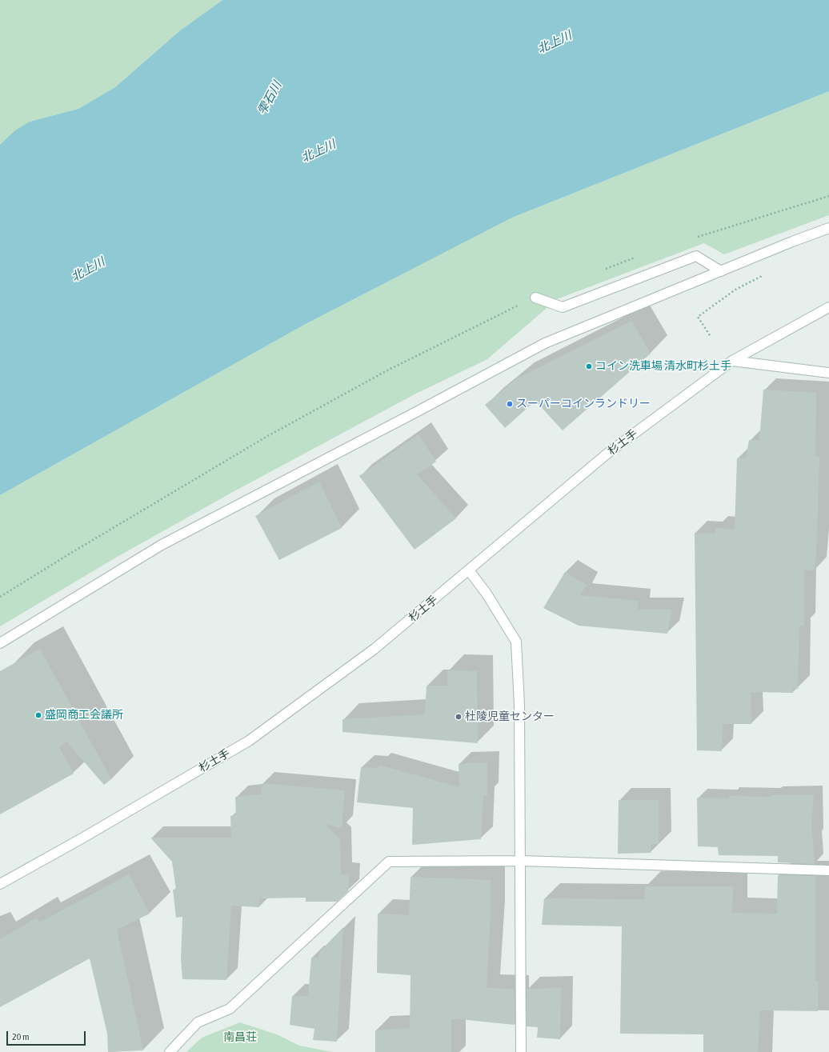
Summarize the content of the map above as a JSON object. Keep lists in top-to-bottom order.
{
  "streets": {
    "street": ["杉土手"]
  },
  "water": ["北上川", "雫石川"],
  "parks": ["南昌荘"],
  "places": [
    "コイン洗車場 清水町杉土手",
    "スーパーコインランドリー",
    "盛岡商工会議所",
    "杜陵児童センター"
  ],
  "scale_bar": "20 m"
}
